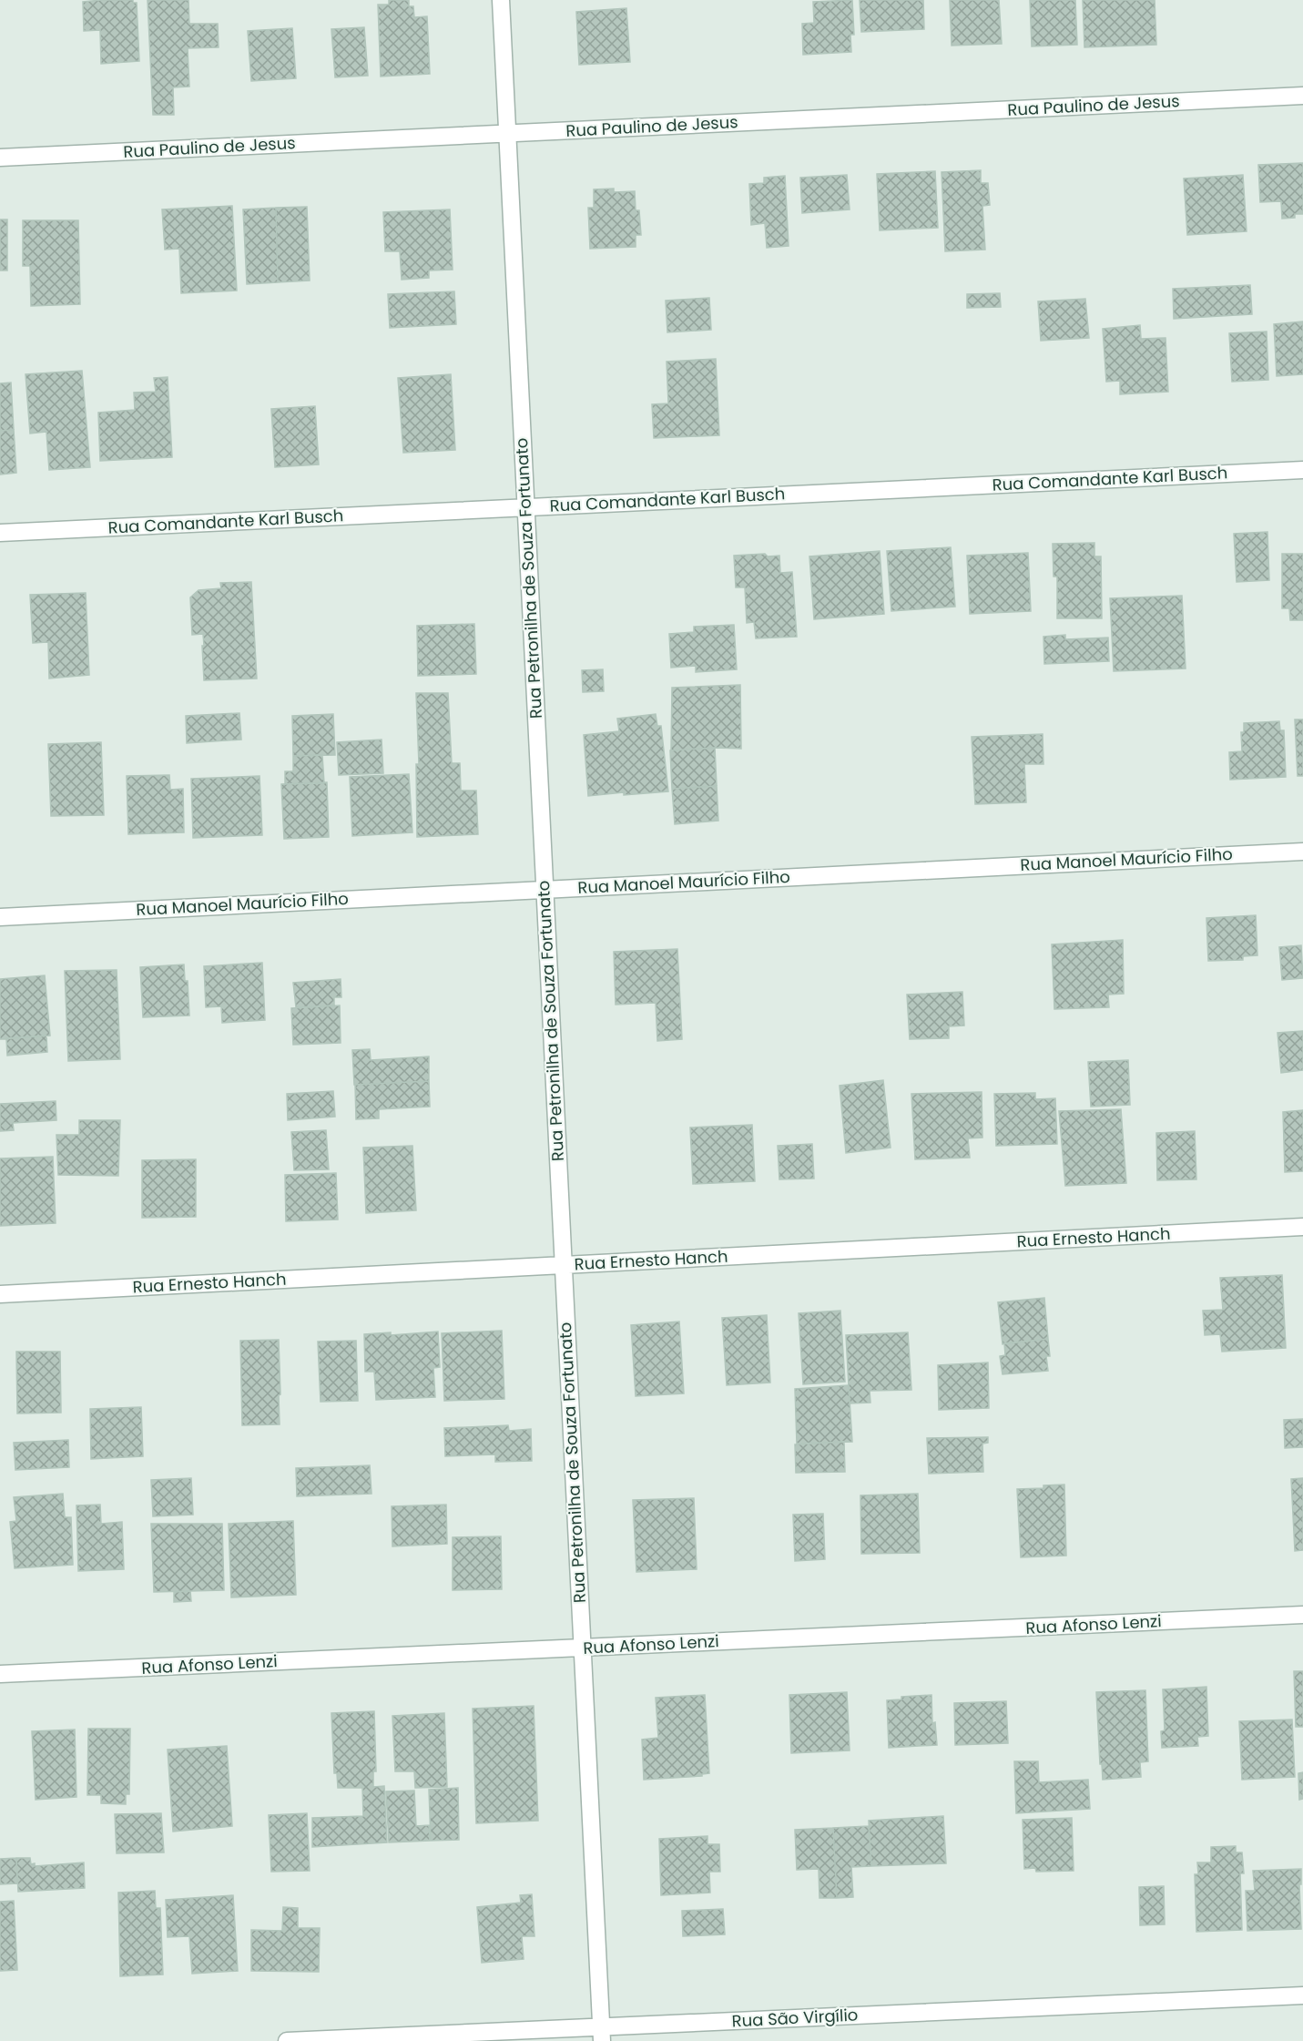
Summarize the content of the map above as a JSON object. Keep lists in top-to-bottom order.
{
  "streets": {
    "street": [
      "Rua Paulino de Jesus",
      "Rua Comandante Karl Busch",
      "Rua Petronilha de Souza Fortunato",
      "Rua Manoel Maurício Filho",
      "Rua Ernesto Hanch",
      "Rua Afonso Lenzi",
      "Rua São Virgílio"
    ]
  },
  "crossings": [
    ["Rua Paulino de Jesus", "Rua Petronilha de Souza Fortunato"],
    ["Rua Comandante Karl Busch", "Rua Petronilha de Souza Fortunato"],
    ["Rua Petronilha de Souza Fortunato", "Rua Manoel Maurício Filho"],
    ["Rua Petronilha de Souza Fortunato", "Rua Ernesto Hanch"],
    ["Rua Petronilha de Souza Fortunato", "Rua Afonso Lenzi"],
    ["Rua Petronilha de Souza Fortunato", "Rua São Virgílio"]
  ]
}
